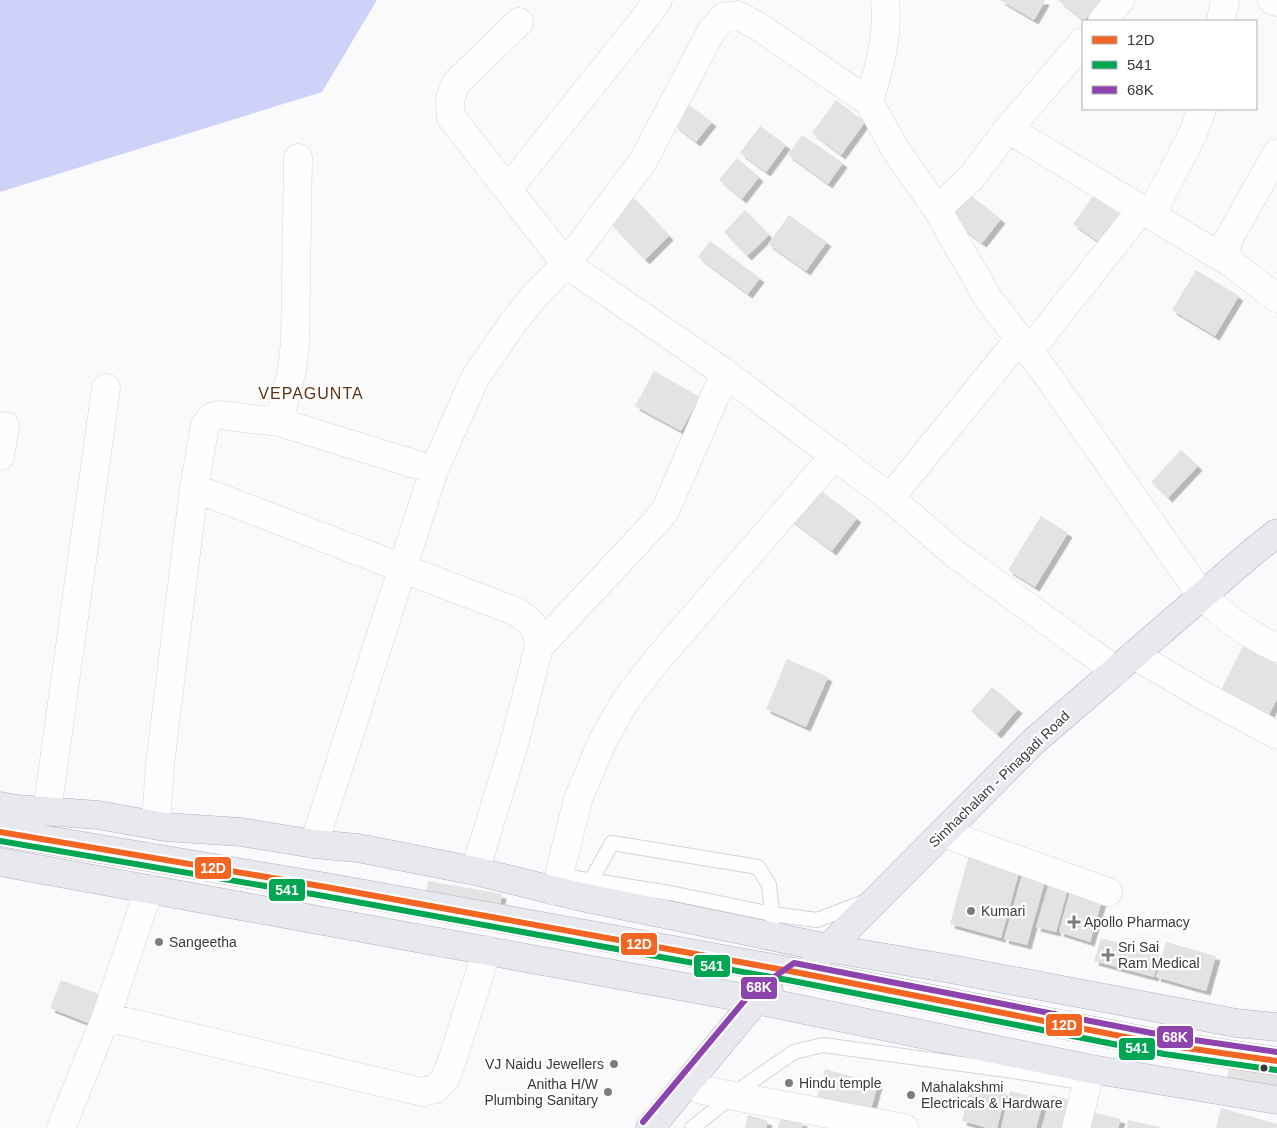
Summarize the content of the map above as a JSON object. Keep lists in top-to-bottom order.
{
  "streets": {
    "main road": ["Simhachalam - Pinagadi Road"]
  },
  "districts": ["VEPAGUNTA"],
  "places": {
    "other": [
      "Kumari",
      "Sangeetha",
      "VJ Naidu Jewellers",
      "Hindu temple",
      "Anitha H/W Plumbing Sanitary",
      "Mahalakshmi Electricals & Hardware"
    ],
    "health": ["Apollo Pharmacy", "Sri Sai Ram Medical"]
  },
  "lines": ["transit line 12D", "transit line 541", "transit line 68K"],
  "legend": ["12D", "541", "68K"]
}
